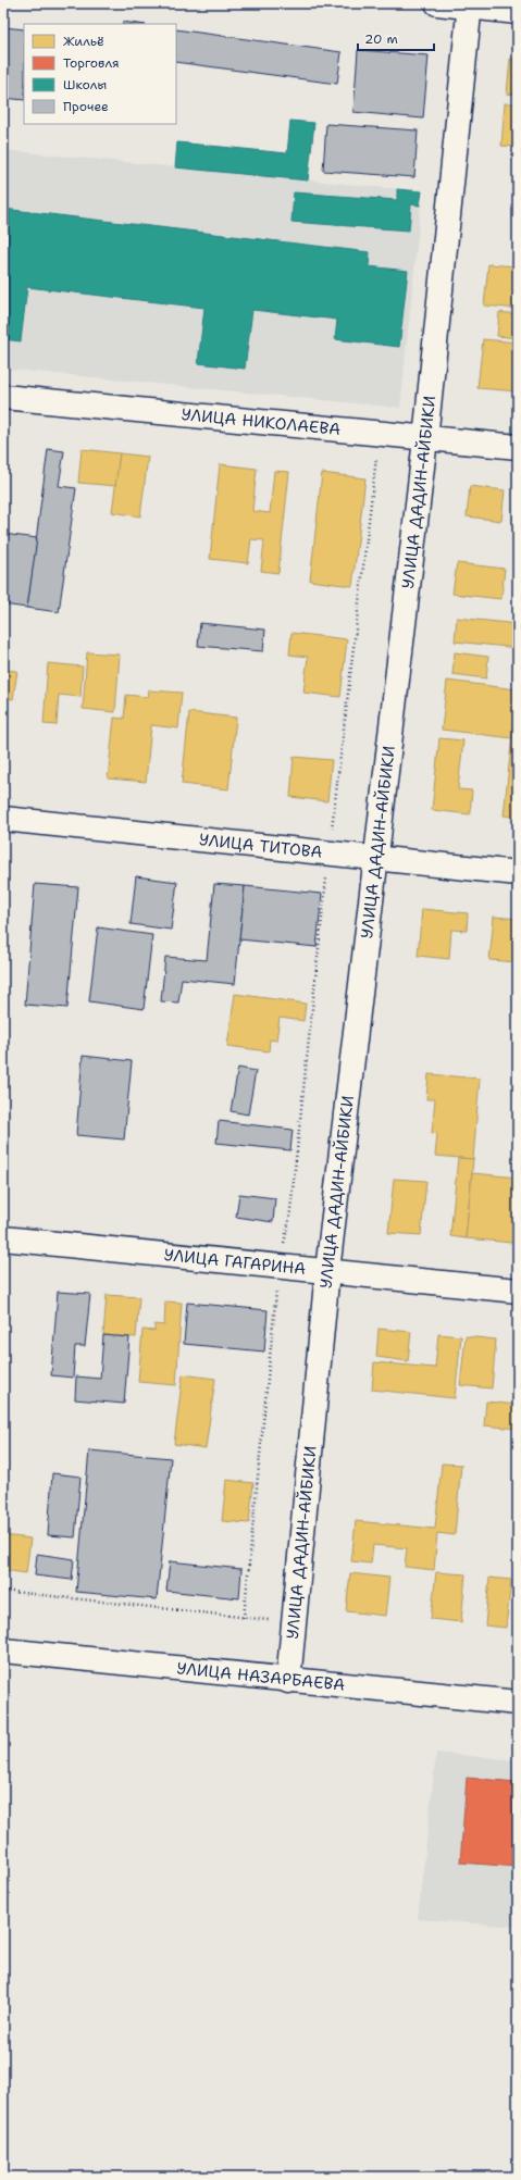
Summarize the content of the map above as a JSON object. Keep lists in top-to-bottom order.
{
  "streets": {
    "street": [
      "УЛИЦА НИКОЛАЕВА",
      "УЛИЦА ДАДИН-АЙБИКИ",
      "УЛИЦА ТИТОВА",
      "УЛИЦА ГАГАРИНА",
      "УЛИЦА НАЗАРБАЕВА"
    ]
  },
  "crossings": [
    ["УЛИЦА НИКОЛАЕВА", "УЛИЦА ДАДИН-АЙБИКИ"],
    ["УЛИЦА ДАДИН-АЙБИКИ", "УЛИЦА ТИТОВА"],
    ["УЛИЦА ДАДИН-АЙБИКИ", "УЛИЦА ГАГАРИНА"],
    ["УЛИЦА ДАДИН-АЙБИКИ", "УЛИЦА НАЗАРБАЕВА"]
  ],
  "legend": [
    "Жильё",
    "Торговля",
    "Школы",
    "Прочее"
  ],
  "scale_bar": "20 m"
}
